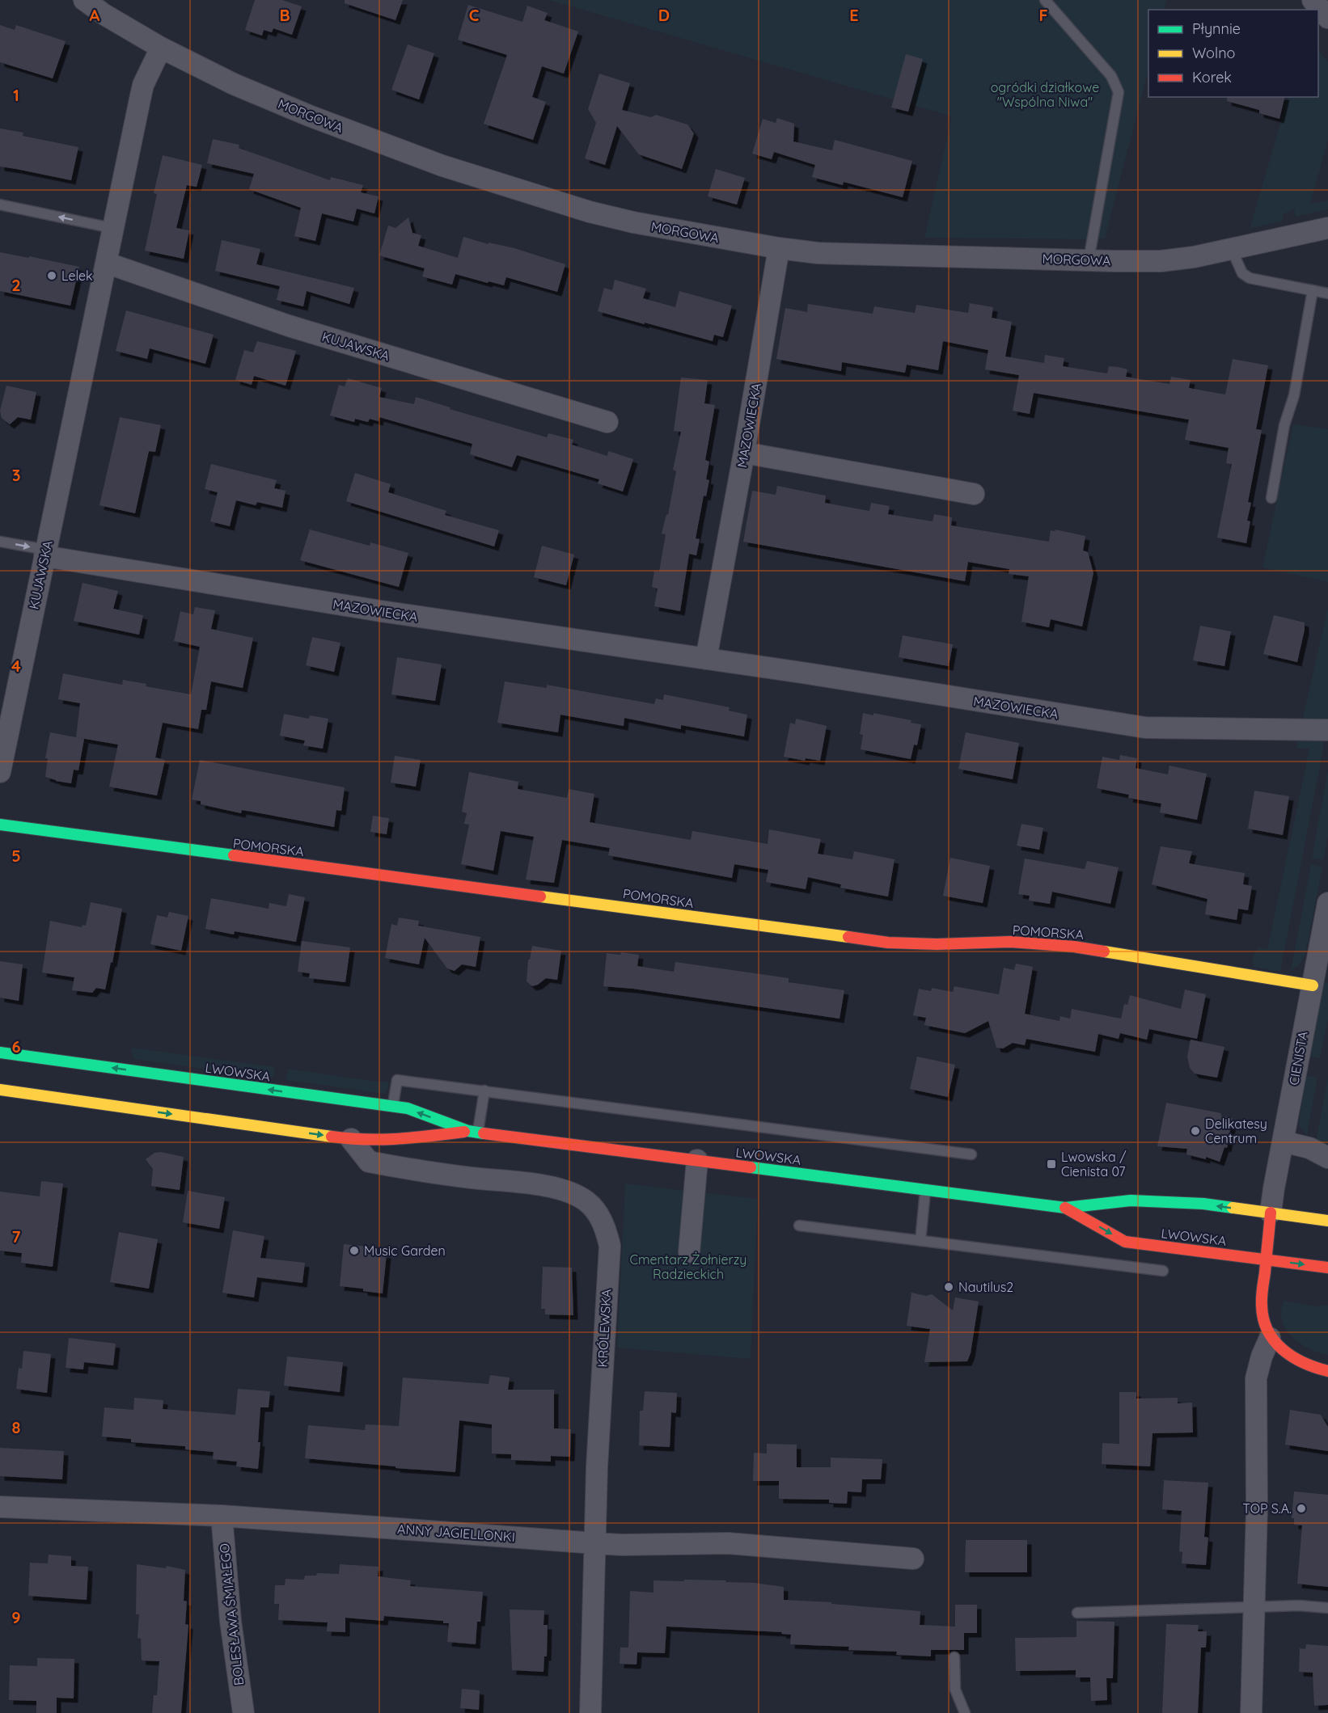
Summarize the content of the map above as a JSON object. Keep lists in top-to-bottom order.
{
  "streets": {
    "main road": ["POMORSKA", "LWOWSKA"],
    "street": [
      "MORGOWA",
      "KUJAWSKA",
      "MAZOWIECKA",
      "CIENISTA",
      "KRÓLEWSKA",
      "ANNY JAGIELLONKI",
      "BOLESŁAWA ŚMIAŁEGO"
    ]
  },
  "crossings": [
    ["MORGOWA", "KUJAWSKA"],
    ["MORGOWA", "MAZOWIECKA"],
    ["KUJAWSKA", "MAZOWIECKA"],
    ["POMORSKA", "CIENISTA"],
    ["CIENISTA", "LWOWSKA"],
    ["LWOWSKA", "KRÓLEWSKA"],
    ["KRÓLEWSKA", "ANNY JAGIELLONKI"],
    ["ANNY JAGIELLONKI", "BOLESŁAWA ŚMIAŁEGO"]
  ],
  "parks": ["ogródki działkowe \"Wspólna Niwa\"", "Cmentarz Żołnierzy Radzieckich"],
  "places": {
    "other": [
      "Lelek",
      "Delikatesy Centrum",
      "Music Garden",
      "Nautilus2",
      "TOP S.A."
    ],
    "transit": ["Lwowska / Cienista 07"]
  },
  "legend": ["Płynnie", "Wolno", "Korek"],
  "grid": {
    "columns": [
      "A",
      "B",
      "C",
      "D",
      "E",
      "F"
    ],
    "rows": [
      "1",
      "2",
      "3",
      "4",
      "5",
      "6",
      "7",
      "8",
      "9"
    ]
  }
}
